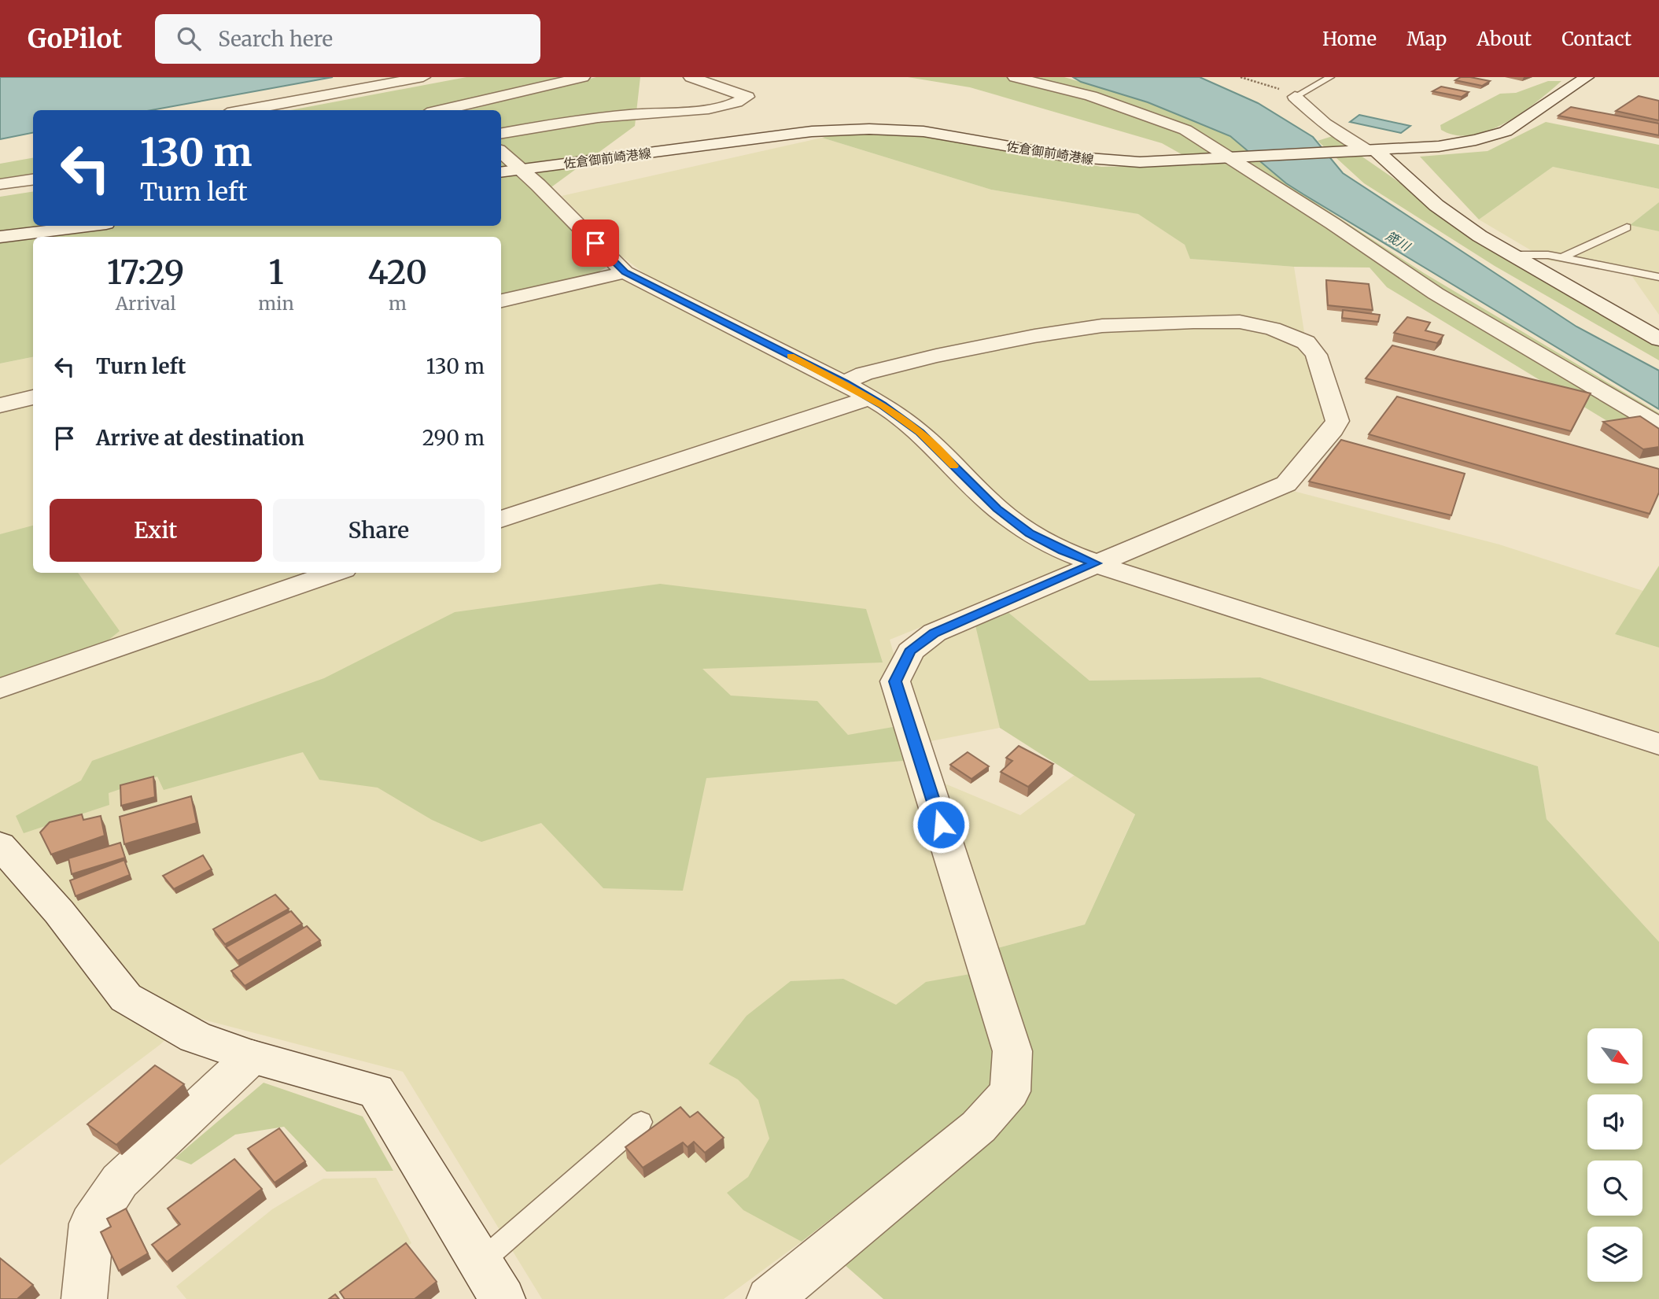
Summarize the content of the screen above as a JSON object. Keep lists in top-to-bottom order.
{
  "streets": {
    "street": ["佐倉御前崎港線"]
  },
  "water": ["筬川"],
  "north": "bottom right",
  "page": {
    "header": "GoPilot",
    "search": "Search here",
    "nav": [
      "Home",
      "Map",
      "About",
      "Contact"
    ],
    "turn": ["130 m", "Turn left"],
    "eta": [
      "17:29",
      "Arrival",
      "1",
      "min",
      "420",
      "m"
    ],
    "list": [
      {
        "name": "Turn left",
        "value": "130 m"
      },
      {
        "name": "Arrive at destination",
        "value": "290 m"
      }
    ],
    "buttons": ["Exit", "Share"]
  }
}
